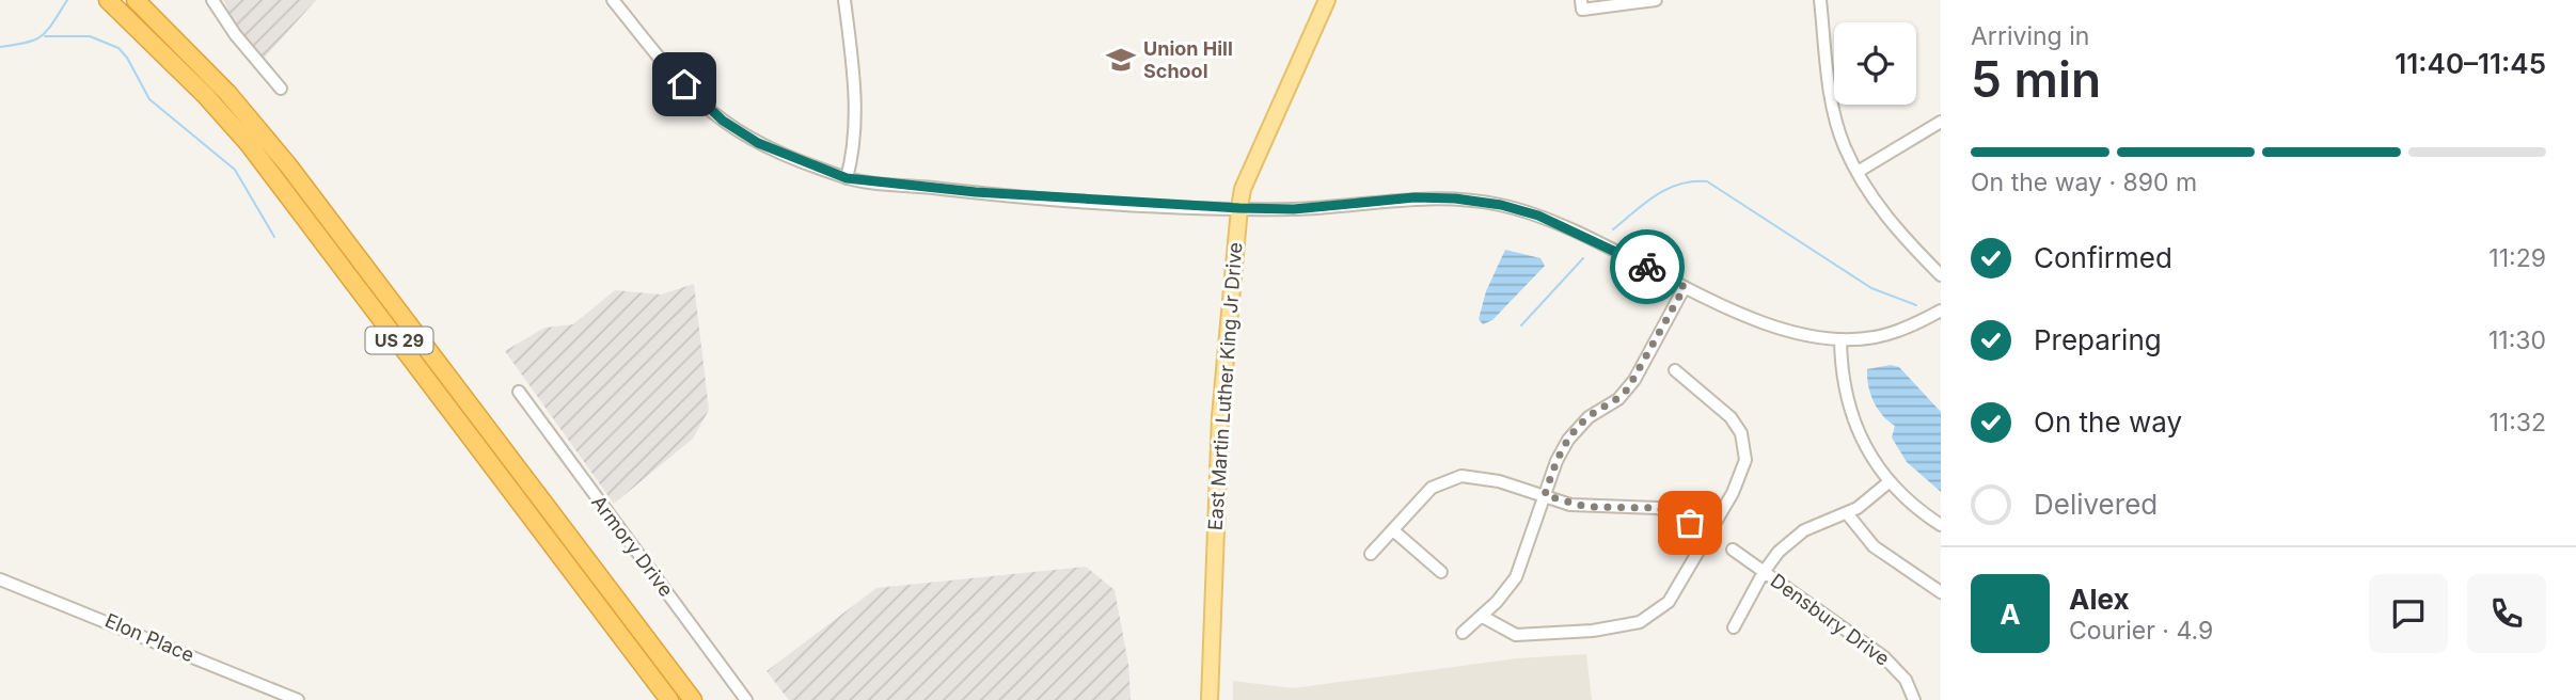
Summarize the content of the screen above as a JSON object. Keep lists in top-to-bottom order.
{
  "streets": {
    "highway": ["US 29"],
    "main road": ["East Martin Luther King Jr Drive"],
    "street": ["Armory Drive", "Densbury Drive", "Elon Place"]
  },
  "places": {
    "school or university": ["Union Hill School"]
  },
  "page": {
    "heading": ["5 min", "Arriving in", "11:40–11:45"],
    "panel": ["Alex", "Courier · 4.9"],
    "bar": "On the way · 890 m",
    "list": [
      ["Confirmed", "11:29"],
      ["Preparing", "11:30"],
      ["On the way", "11:32"],
      "Delivered"
    ],
    "round": "A"
  }
}
